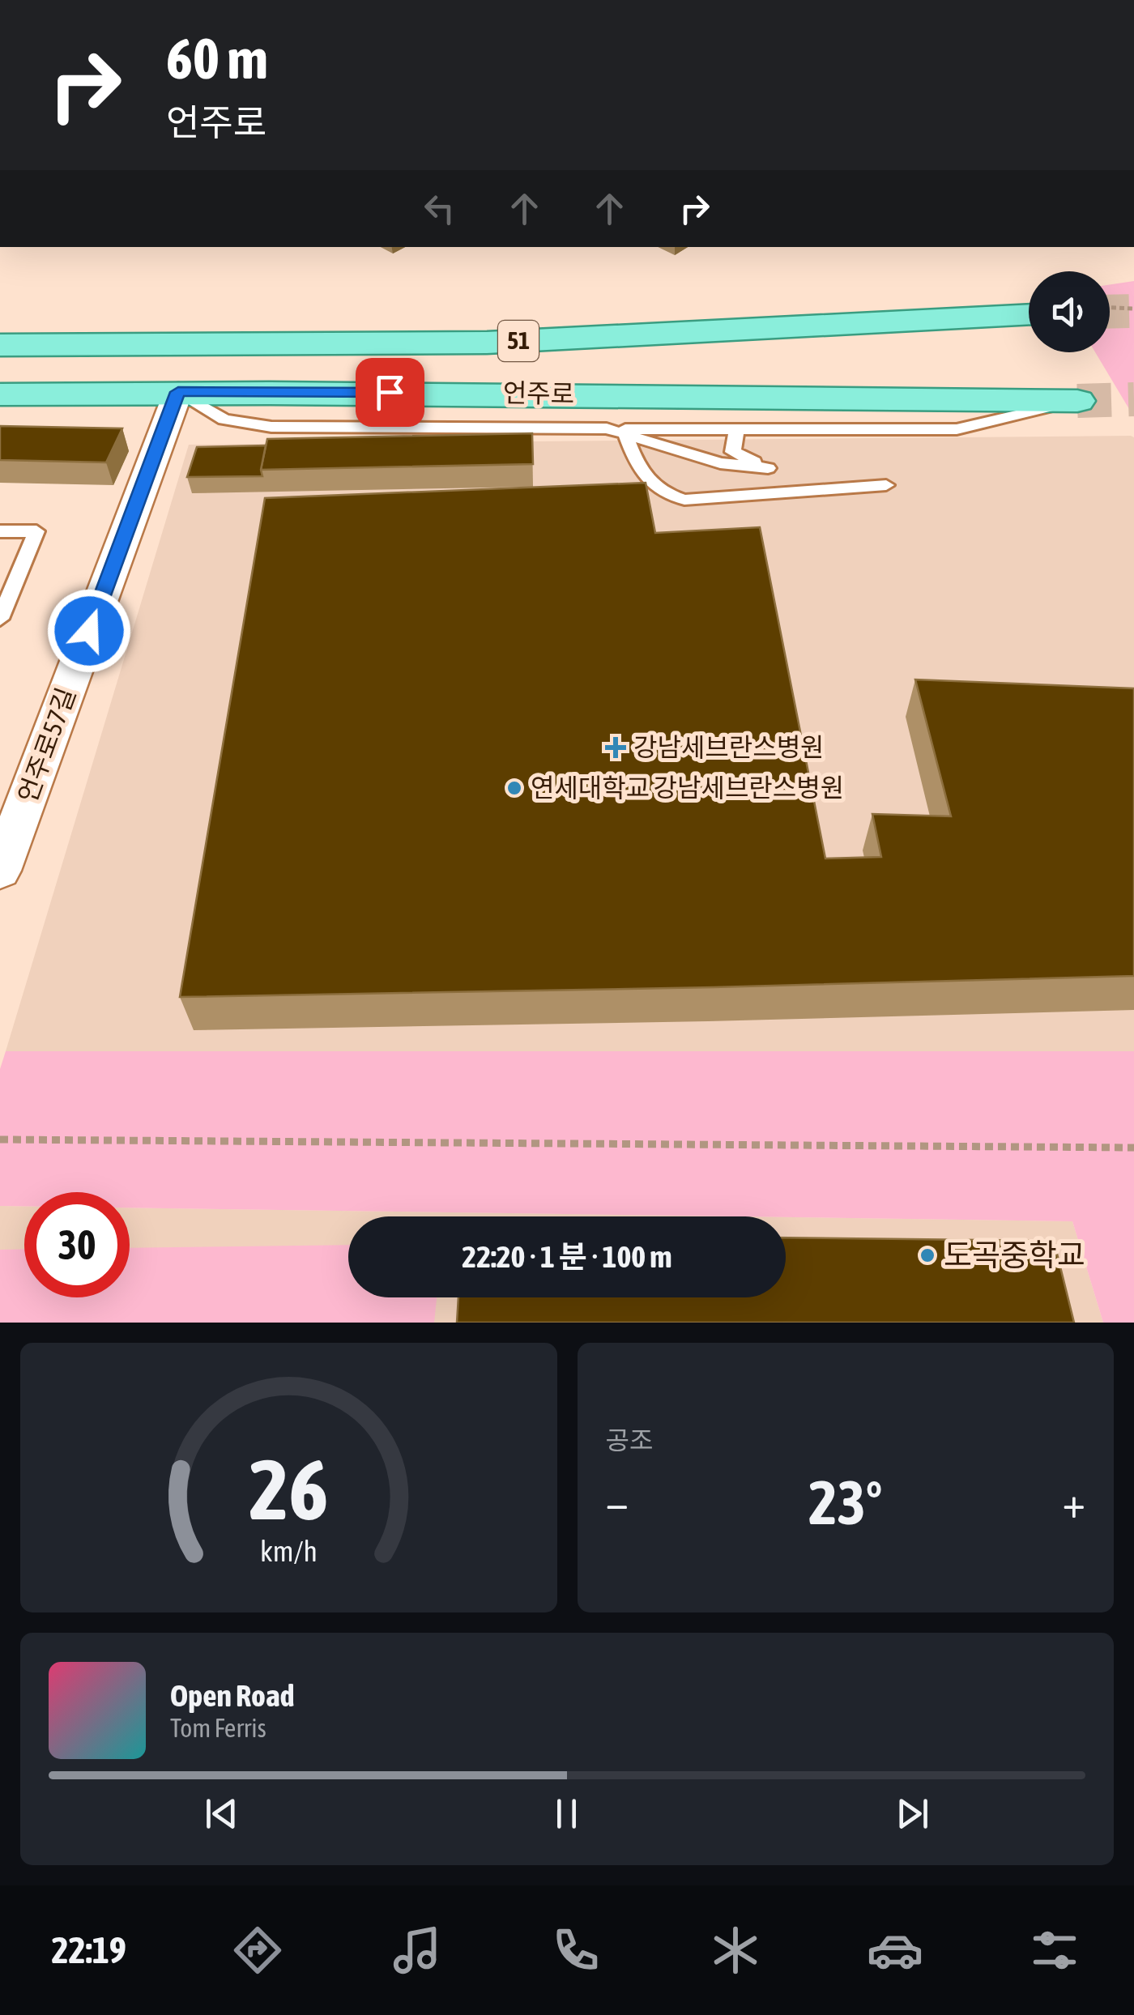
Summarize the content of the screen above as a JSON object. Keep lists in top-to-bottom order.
{
  "streets": {
    "main road": ["51", "언주로"],
    "street": ["언주로57길"]
  },
  "crossings": [
    ["언주로", "언주로57길"]
  ],
  "places": {
    "health": ["강남세브란스병원"],
    "other": ["연세대학교 강남세브란스병원", "도곡중학교"]
  },
  "page": {
    "turn": ["60 m", "언주로"],
    "limit": "30",
    "trip": "22:20 · 1 분 · 100 m",
    "tile": "공조",
    "heat": ["−", "23°", "+"],
    "song": ["Open Road", "Tom Ferris"],
    "tabs": "22:19",
    "gauge": ["26", "km/h"]
  }
}
